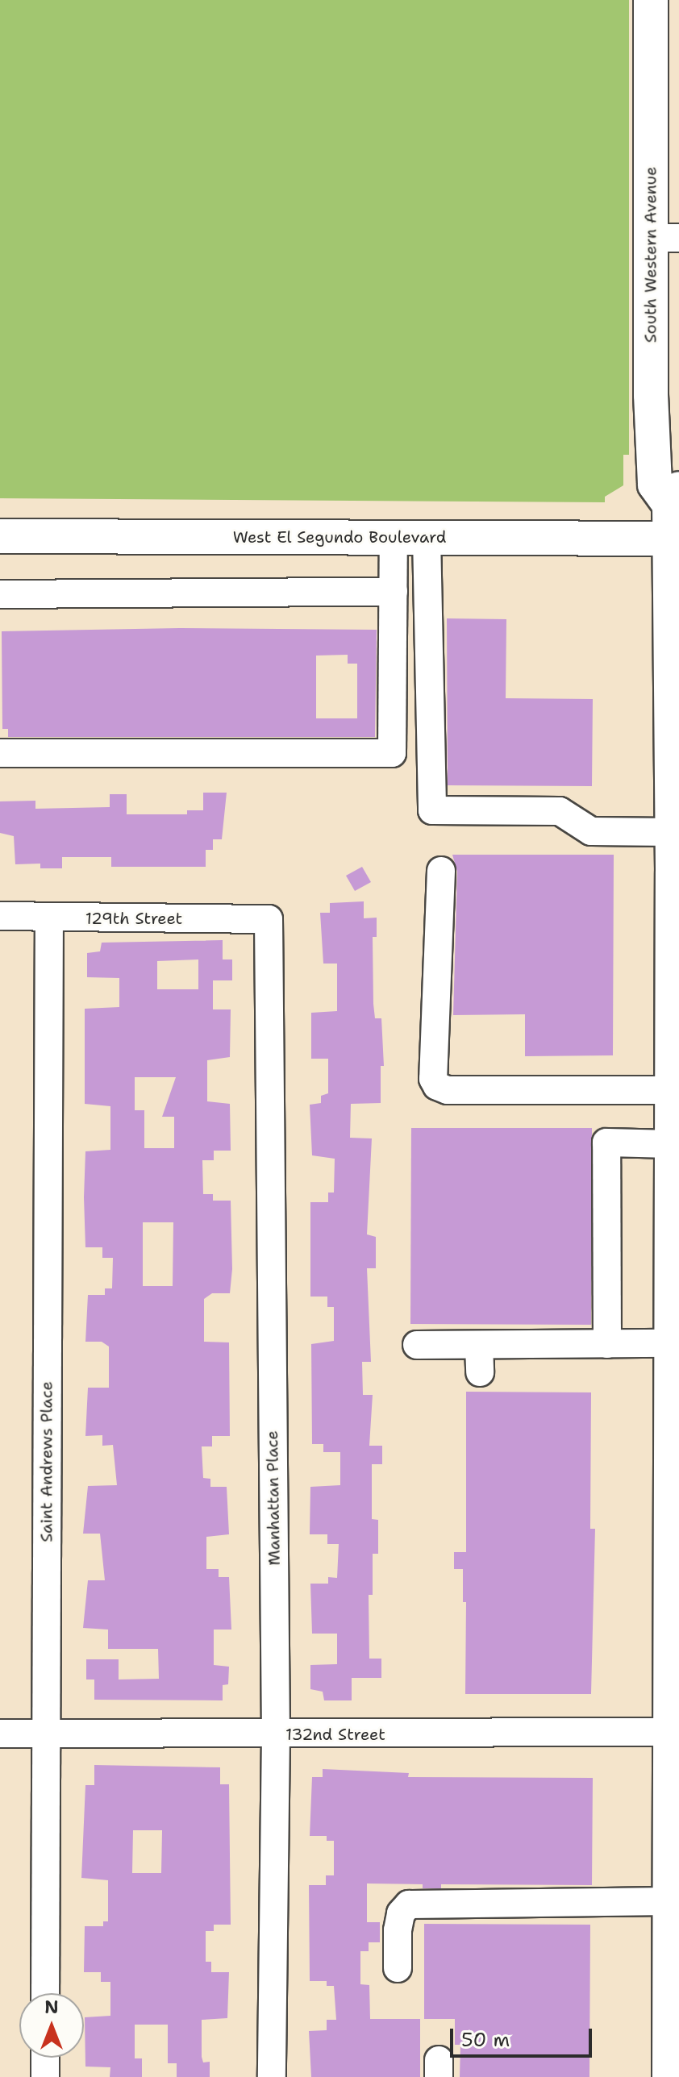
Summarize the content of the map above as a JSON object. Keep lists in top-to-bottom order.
{
  "streets": {
    "main road": ["South Western Avenue", "West El Segundo Boulevard"],
    "street": [
      "129th Street",
      "Saint Andrews Place",
      "Manhattan Place",
      "132nd Street"
    ]
  },
  "crossings": [
    ["South Western Avenue", "West El Segundo Boulevard"],
    ["South Western Avenue", "132nd Street"],
    ["129th Street", "Saint Andrews Place"],
    ["129th Street", "Manhattan Place"],
    ["Saint Andrews Place", "132nd Street"],
    ["Manhattan Place", "132nd Street"]
  ],
  "scale_bar": "50 m",
  "north": "top"
}
